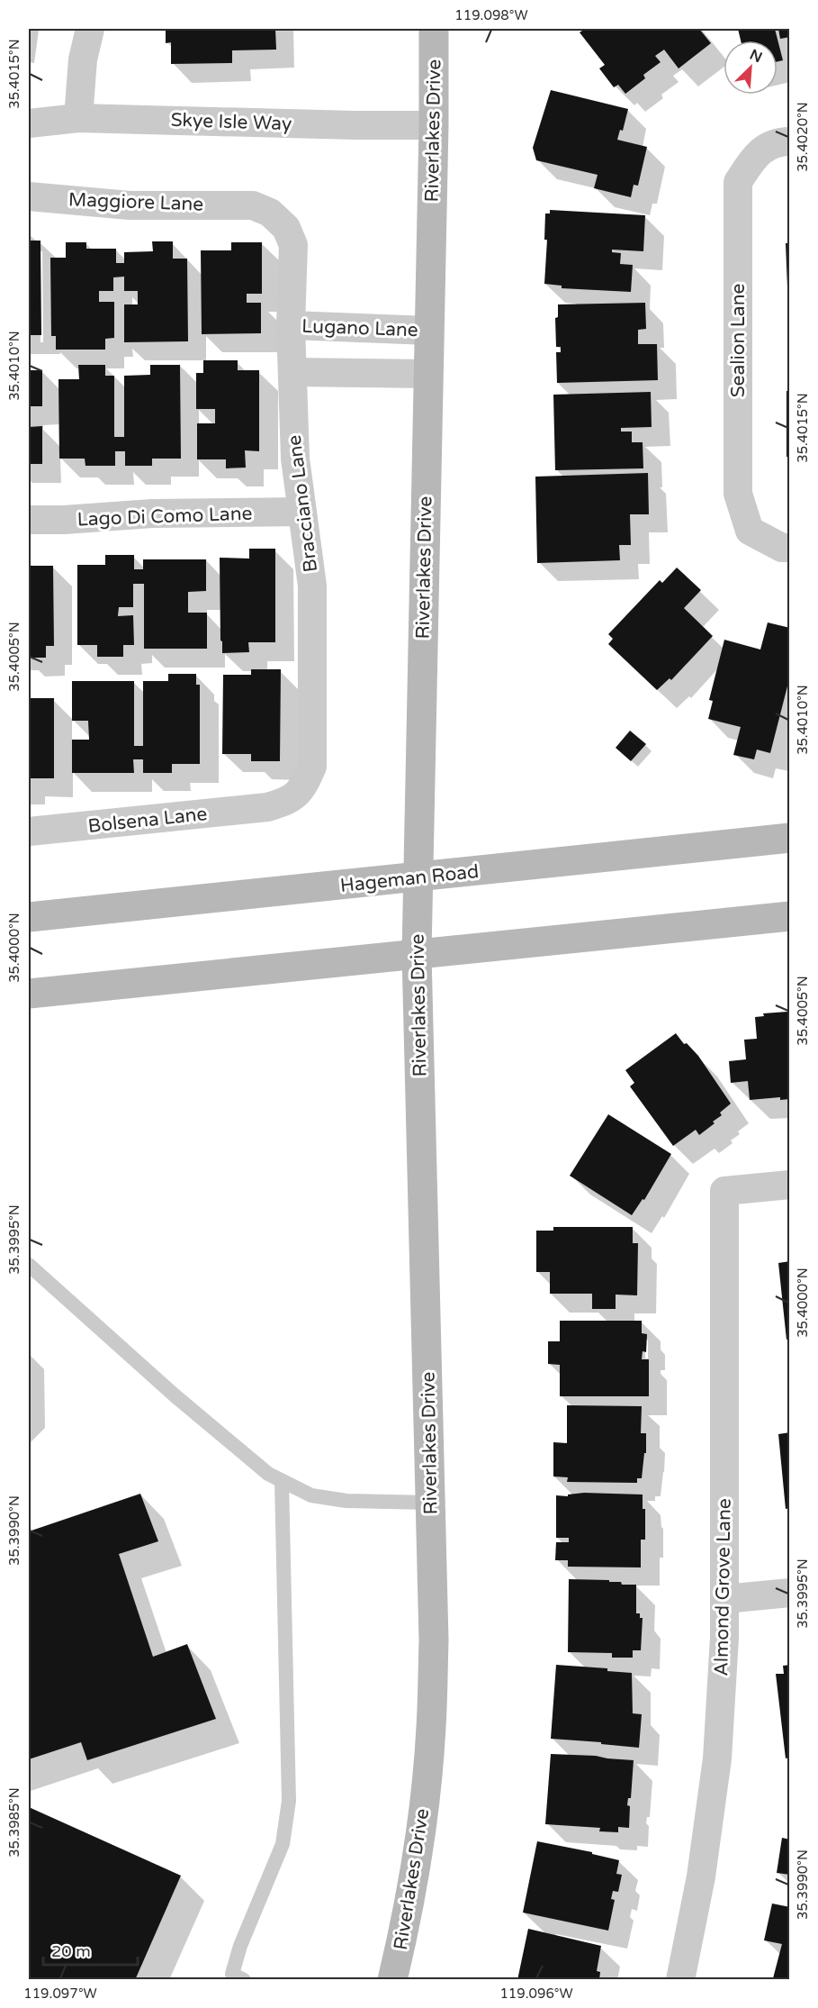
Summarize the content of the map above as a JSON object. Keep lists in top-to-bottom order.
{
  "streets": {
    "main road": ["Riverlakes Drive", "Hageman Road"],
    "street": [
      "Skye Isle Way",
      "Maggiore Lane",
      "Lugano Lane",
      "Sealion Lane",
      "Bracciano Lane",
      "Lago Di Como Lane",
      "Bolsena Lane",
      "Almond Grove Lane"
    ]
  },
  "crossings": [
    ["Skye Isle Way", "Riverlakes Drive"],
    ["Riverlakes Drive", "Lugano Lane"],
    ["Riverlakes Drive", "Hageman Road"],
    ["Maggiore Lane", "Bracciano Lane"],
    ["Lugano Lane", "Bracciano Lane"],
    ["Bracciano Lane", "Lago Di Como Lane"],
    ["Bracciano Lane", "Bolsena Lane"]
  ],
  "scale_bar": "20 m",
  "north": "top right",
  "coordinates": [
    "119.098°W",
    "35.4015°N",
    "35.4020°N",
    "35.4010°N",
    "35.4005°N",
    "35.4000°N",
    "35.3995°N",
    "35.3990°N",
    "35.3985°N",
    "119.097°W",
    "119.096°W"
  ]
}
